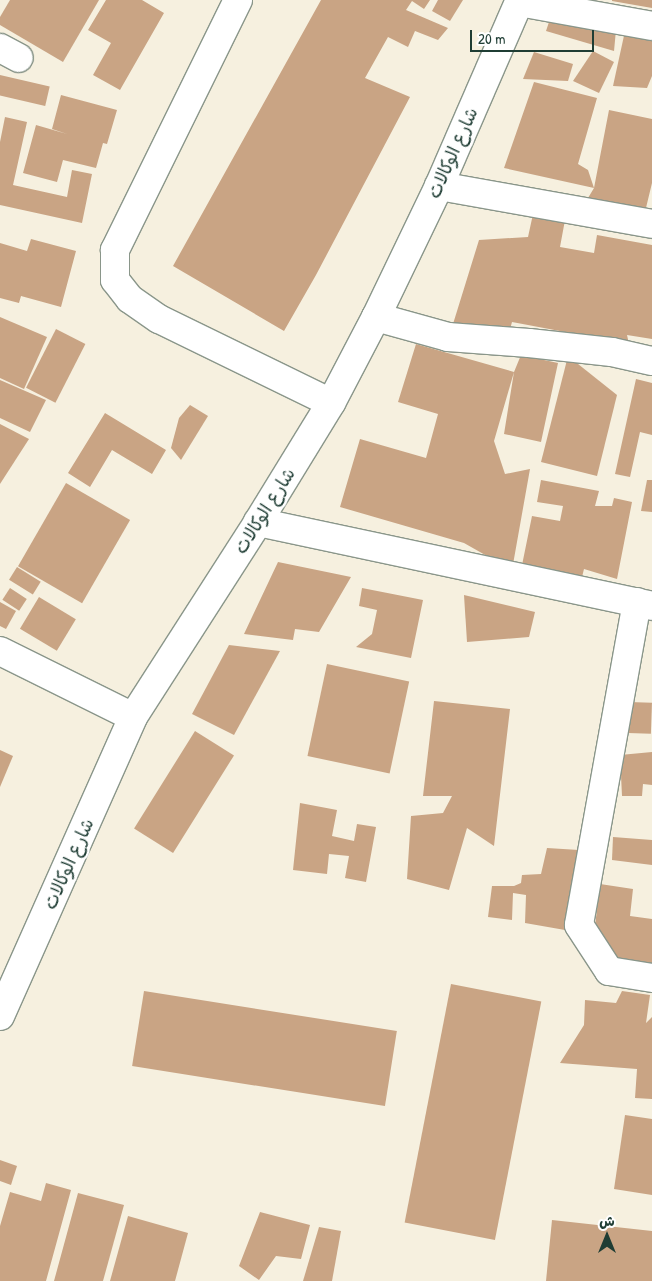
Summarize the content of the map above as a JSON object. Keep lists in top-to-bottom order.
{
  "streets": {
    "street": ["شارع الوكالات"]
  },
  "scale_bar": "20 m",
  "north": "top"
}
